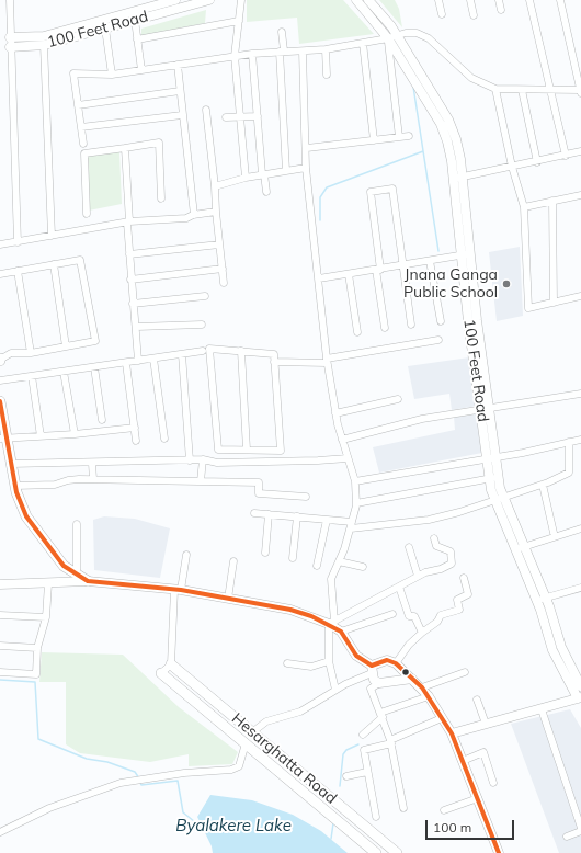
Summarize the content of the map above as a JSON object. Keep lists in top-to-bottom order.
{
  "streets": {
    "main road": ["100 Feet Road", "Hesarghatta Road"]
  },
  "water": ["Byalakere Lake"],
  "places": ["Jnana Ganga Public School"],
  "scale_bar": "100 m"
}
